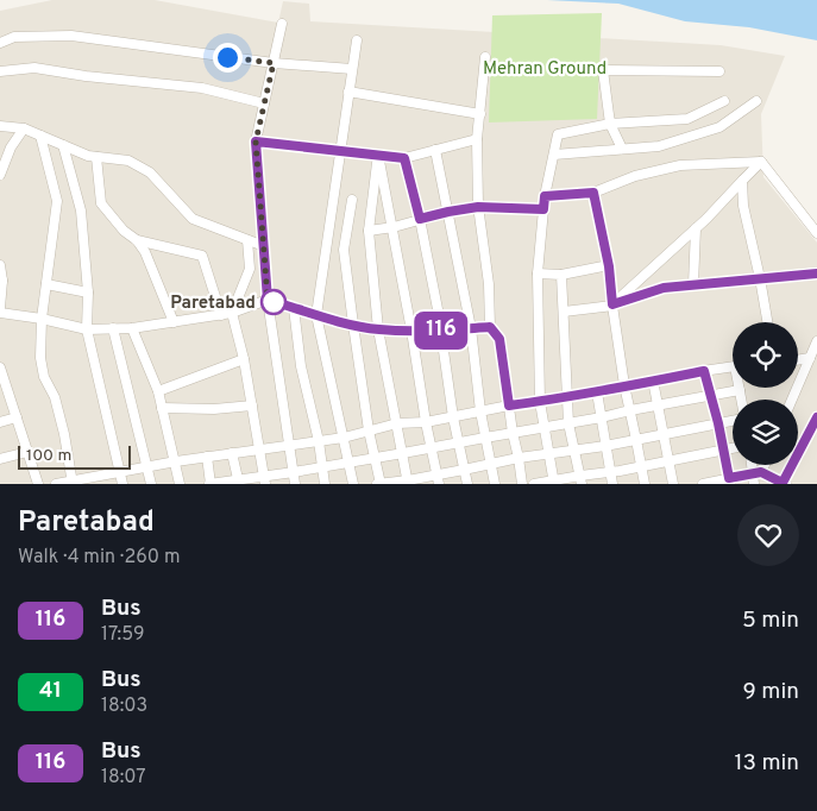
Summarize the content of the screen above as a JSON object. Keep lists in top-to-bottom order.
{
  "parks": ["Mehran Ground"],
  "places": ["Paretabad"],
  "lines": ["bus line 116"],
  "scale_bar": "100 m",
  "page": {
    "on_map": "116",
    "scale": "100 m",
    "heading": ["Paretabad", "Walk · 4 min · 260 m"],
    "list": [
      {
        "mark": "116",
        "name": "Bus",
        "note": "17:59",
        "value": "5 min"
      },
      {
        "mark": "41",
        "name": "Bus",
        "note": "18:03",
        "value": "9 min"
      },
      {
        "mark": "116",
        "name": "Bus",
        "note": "18:07",
        "value": "13 min"
      }
    ]
  }
}
